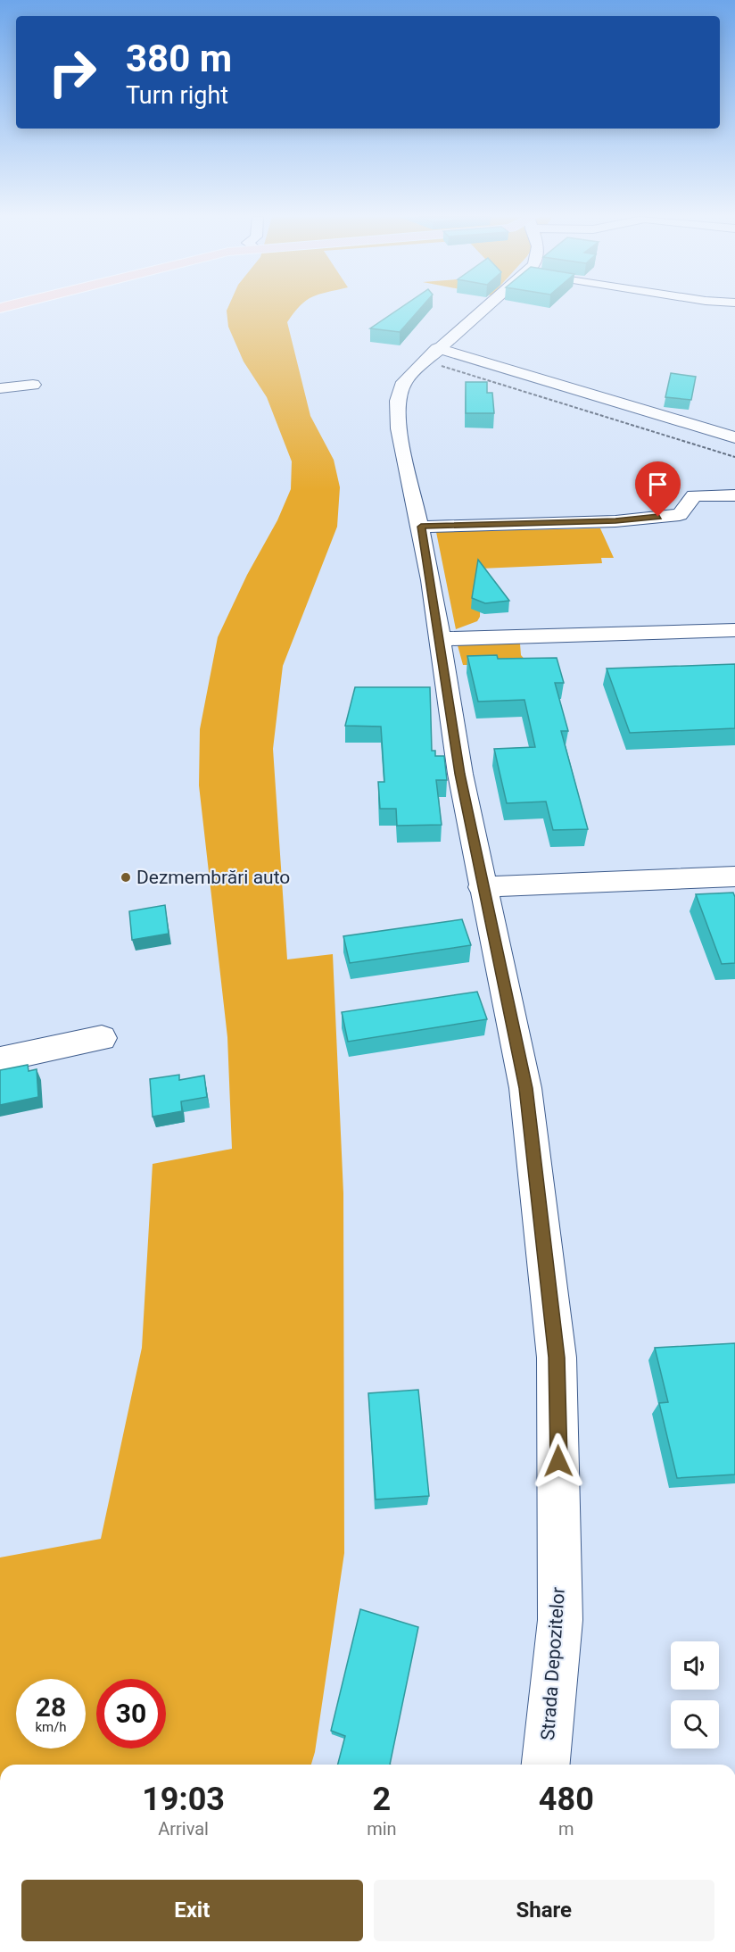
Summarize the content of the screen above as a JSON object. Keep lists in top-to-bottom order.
{
  "streets": {
    "street": ["Strada Depozitelor"]
  },
  "places": ["Dezmembrări auto"],
  "page": {
    "turn": ["380 m", "Turn right"],
    "speed": "28 km/h",
    "limit": "30",
    "eta": [
      "19:03",
      "Arrival",
      "2",
      "min",
      "480",
      "m"
    ],
    "buttons": ["Exit", "Share"]
  }
}
